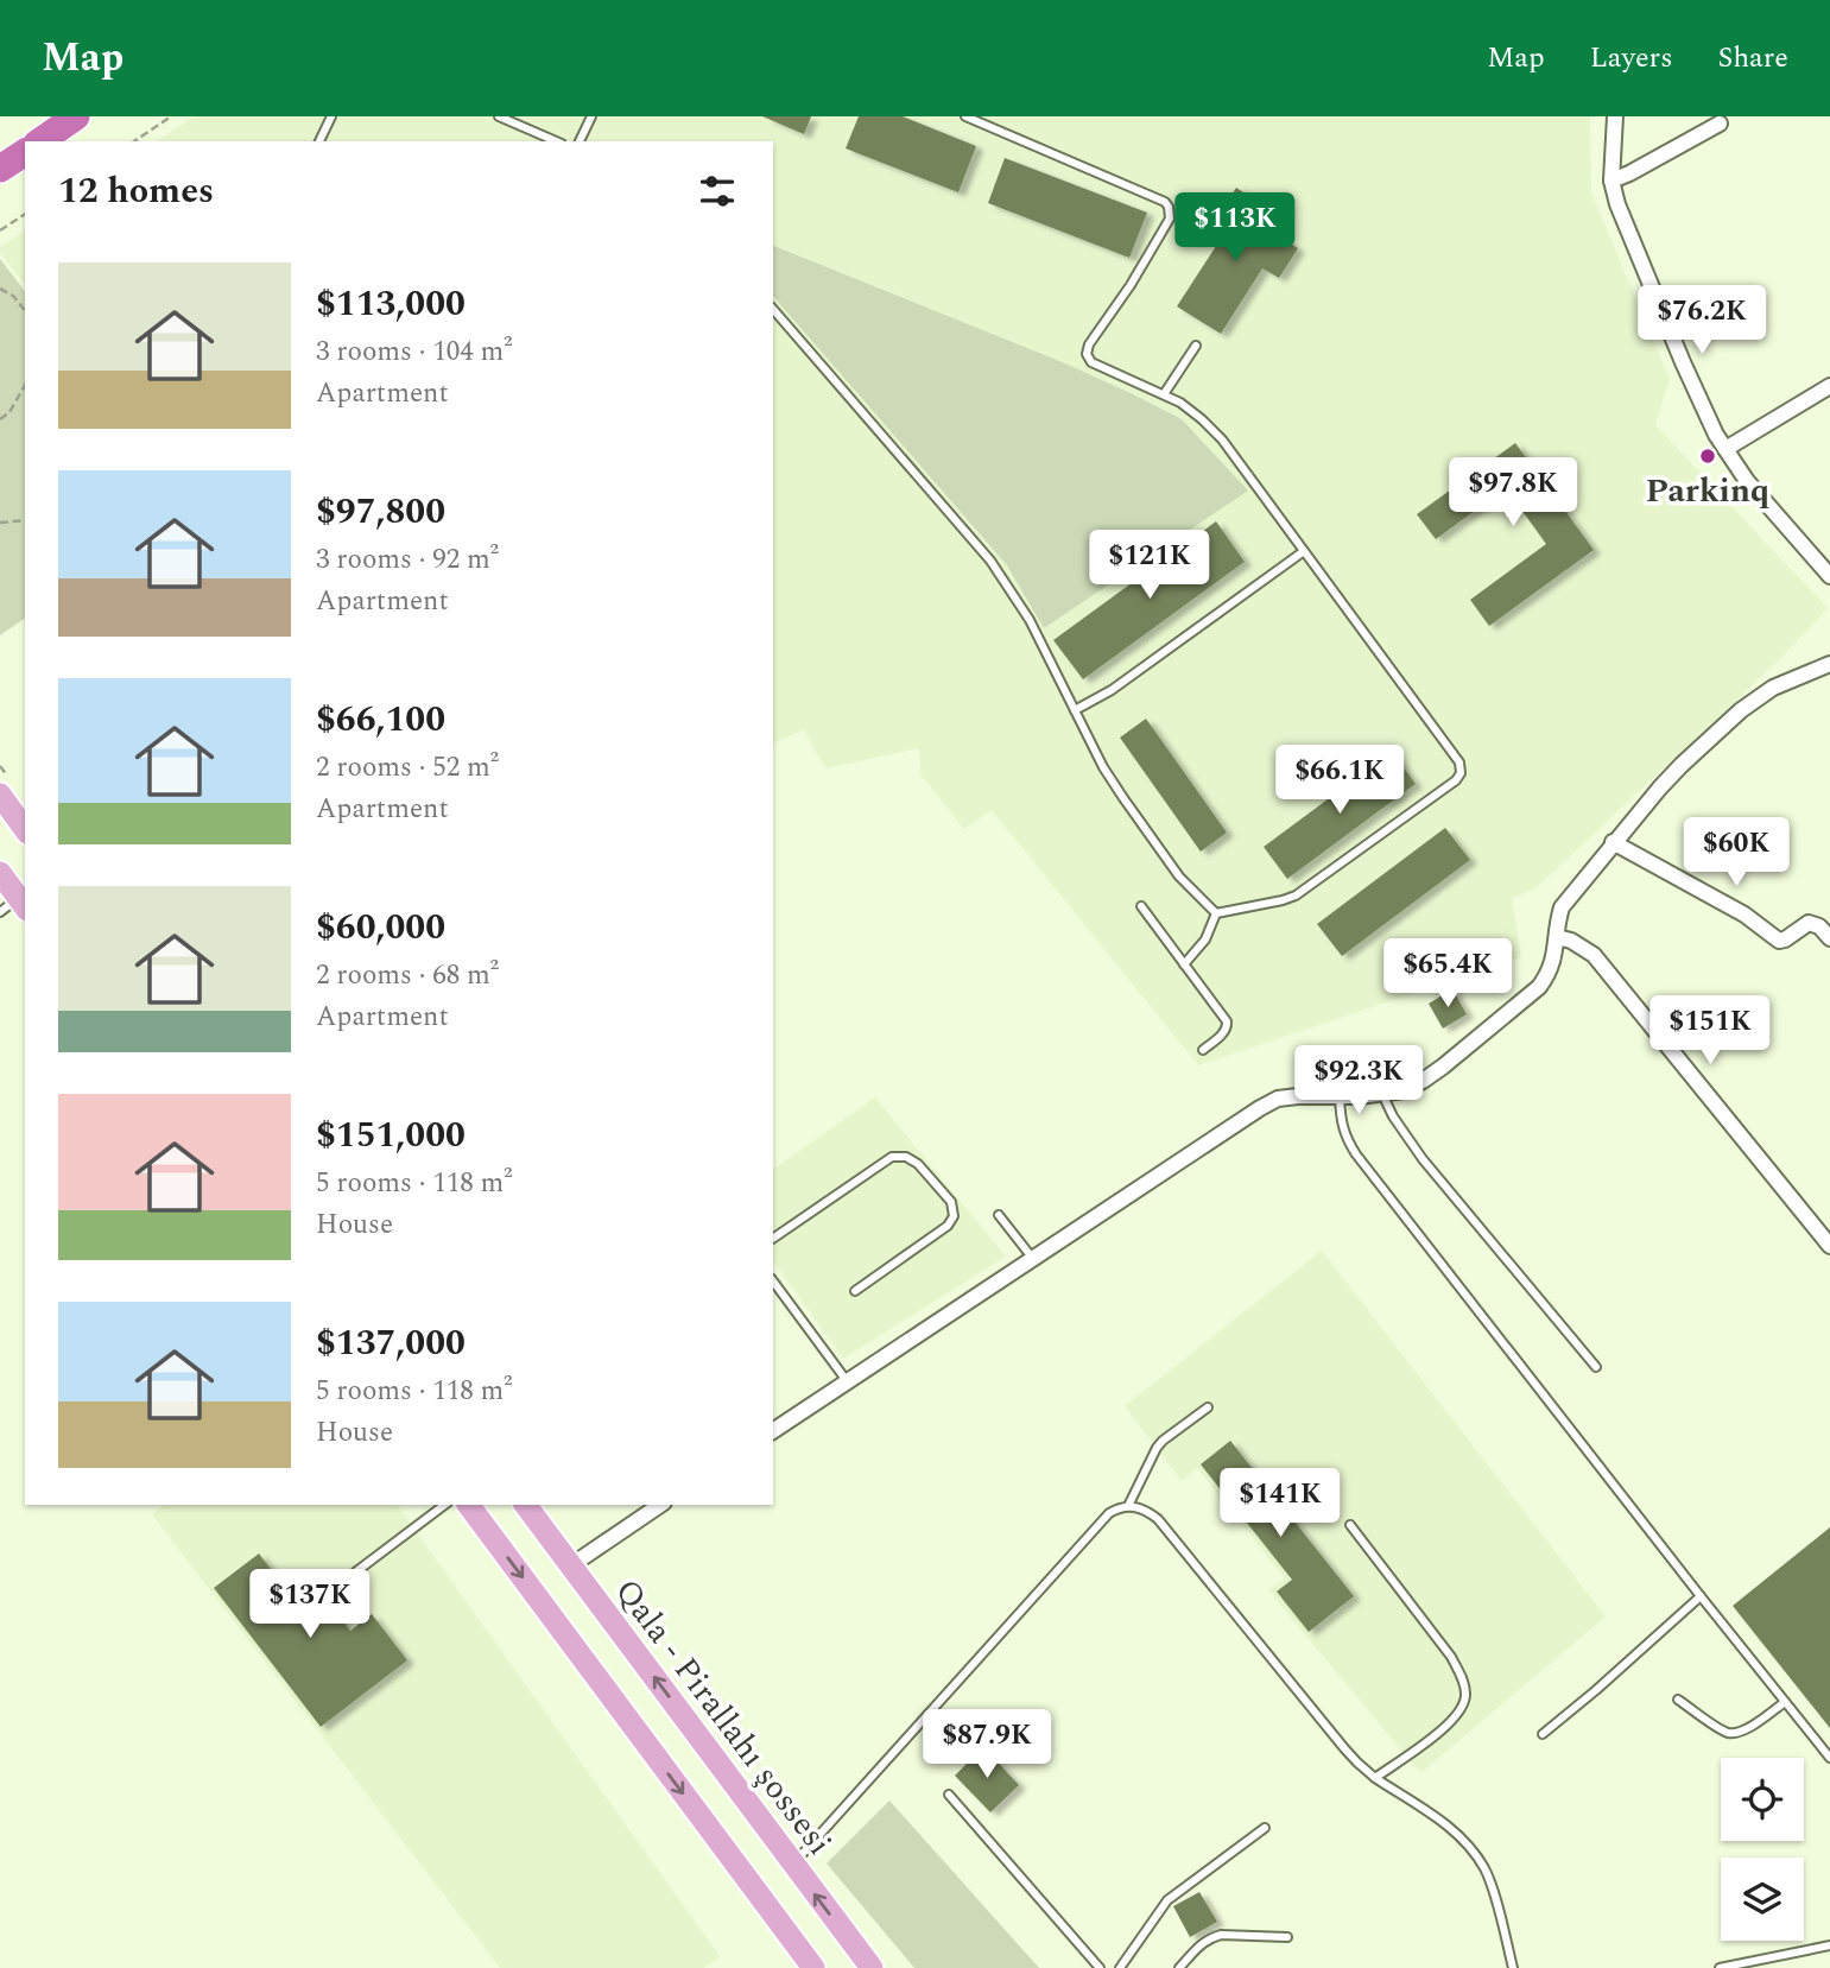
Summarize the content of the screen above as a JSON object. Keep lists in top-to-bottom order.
{
  "streets": {
    "main road": ["Qala - Pirallahı şossesi"]
  },
  "places": ["Parkinq"],
  "page": {
    "header": "Map",
    "nav": ["Map", "Layers", "Share"],
    "heading": "12 homes",
    "price": [
      "$113K",
      "$76.2K",
      "$97.8K",
      "$121K",
      "$66.1K",
      "$60K",
      "$65.4K",
      "$151K",
      "$92.3K",
      "$141K",
      "$137K",
      "$87.9K"
    ],
    "list": [
      {
        "name": "$113,000",
        "note": "3 rooms · 104 m² · Apartment"
      },
      {
        "name": "$97,800",
        "note": "3 rooms · 92 m² · Apartment"
      },
      {
        "name": "$66,100",
        "note": "2 rooms · 52 m² · Apartment"
      },
      {
        "name": "$60,000",
        "note": "2 rooms · 68 m² · Apartment"
      },
      {
        "name": "$151,000",
        "note": "5 rooms · 118 m² · House"
      },
      {
        "name": "$137,000",
        "note": "5 rooms · 118 m² · House"
      }
    ]
  }
}
